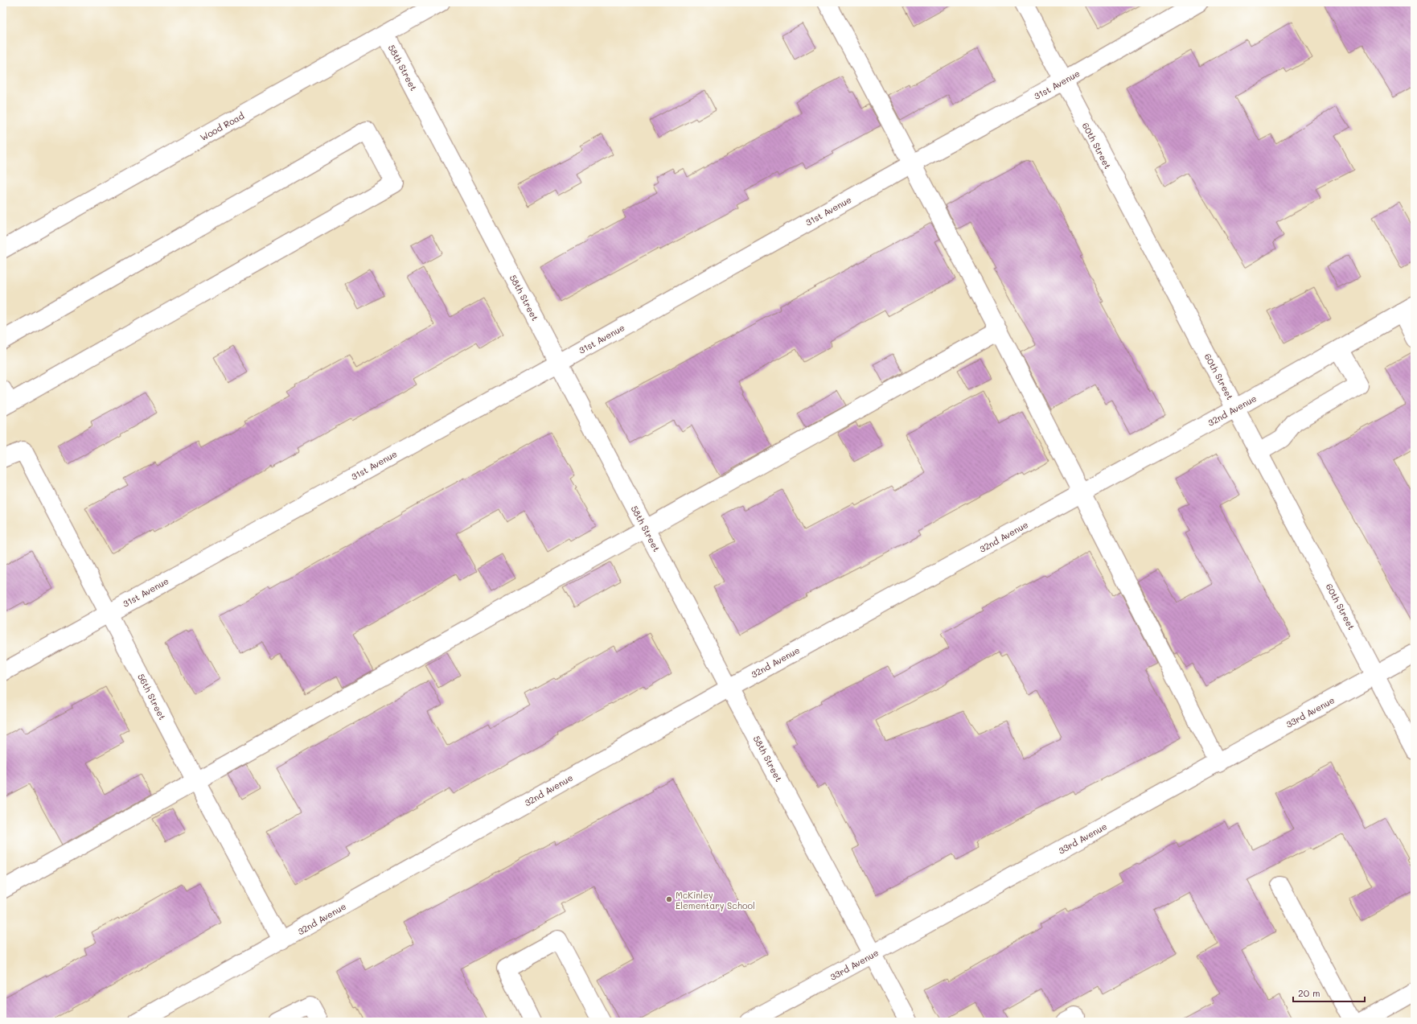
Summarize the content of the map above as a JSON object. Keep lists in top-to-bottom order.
{
  "streets": {
    "street": [
      "58th Street",
      "31st Avenue",
      "Wood Road",
      "60th Street",
      "32nd Avenue",
      "56th Street",
      "33rd Avenue"
    ]
  },
  "crossings": [
    ["58th Street", "31st Avenue"],
    ["58th Street", "Wood Road"],
    ["58th Street", "32nd Avenue"],
    ["58th Street", "33rd Avenue"],
    ["31st Avenue", "60th Street"],
    ["31st Avenue", "56th Street"],
    ["60th Street", "32nd Avenue"],
    ["60th Street", "33rd Avenue"],
    ["32nd Avenue", "56th Street"]
  ],
  "places": ["McKinley Elementary School"],
  "scale_bar": "20 m"
}
